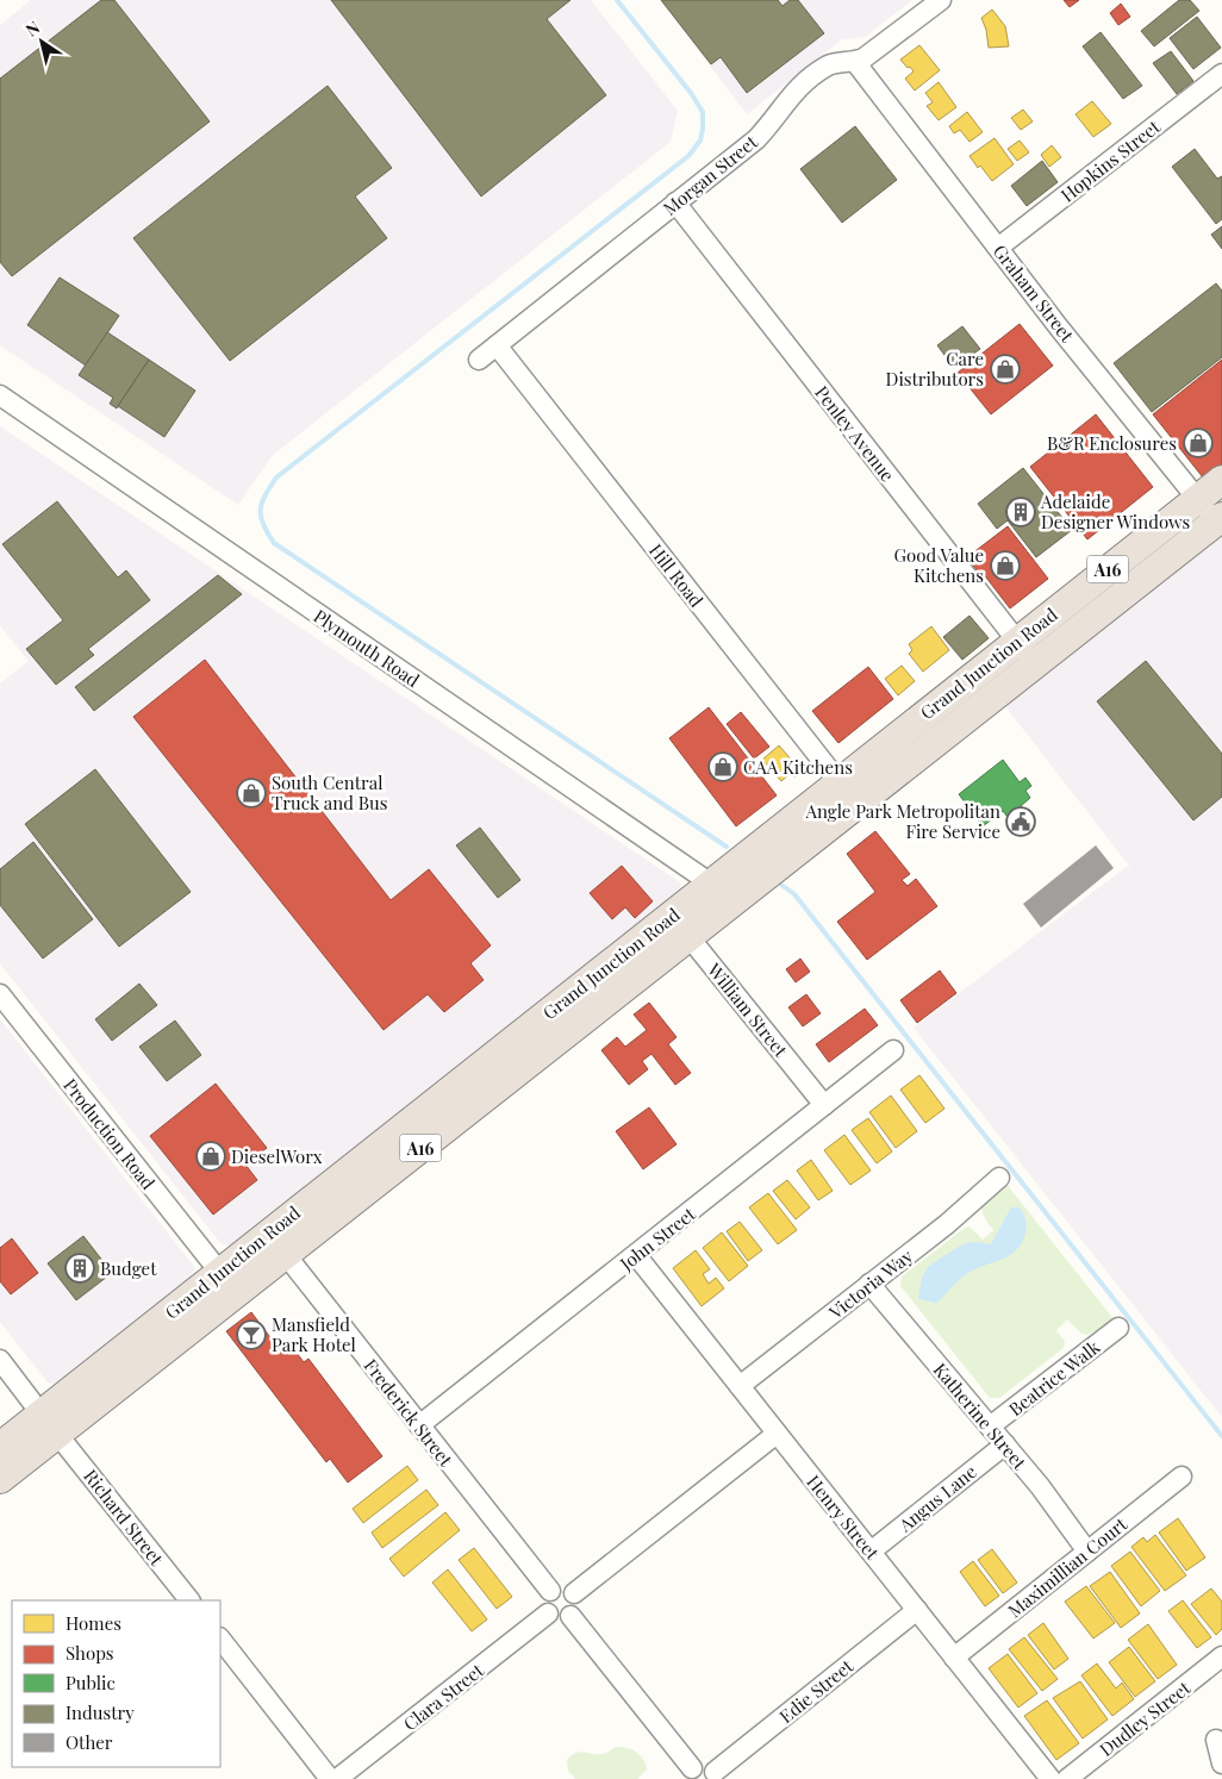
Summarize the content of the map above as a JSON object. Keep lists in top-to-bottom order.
{
  "streets": {
    "highway": ["A16", "Grand Junction Road"],
    "street": [
      "Hopkins Street",
      "Morgan Street",
      "Graham Street",
      "Penley Avenue",
      "Hill Road",
      "Plymouth Road",
      "William Street",
      "Production Road",
      "John Street",
      "Victoria Way",
      "Beatrice Walk",
      "Frederick Street",
      "Katherine Street",
      "Angus Lane",
      "Richard Street",
      "Henry Street",
      "Maximillian Court",
      "Edie Street",
      "Clara Street",
      "Dudley Street"
    ]
  },
  "crossings": [
    ["Hopkins Street", "Graham Street"],
    ["Morgan Street", "Graham Street"],
    ["Morgan Street", "Penley Avenue"],
    ["Morgan Street", "Hill Road"],
    ["Graham Street", "Grand Junction Road"],
    ["Penley Avenue", "Grand Junction Road"],
    ["Hill Road", "Grand Junction Road"],
    ["Plymouth Road", "Grand Junction Road"],
    ["Grand Junction Road", "William Street"],
    ["Grand Junction Road", "Production Road"],
    ["Grand Junction Road", "Frederick Street"],
    ["Grand Junction Road", "Richard Street"],
    ["William Street", "John Street"],
    ["John Street", "Frederick Street"],
    ["John Street", "Henry Street"],
    ["Victoria Way", "Katherine Street"],
    ["Victoria Way", "Henry Street"],
    ["Beatrice Walk", "Katherine Street"],
    ["Frederick Street", "Clara Street"],
    ["Katherine Street", "Angus Lane"],
    ["Katherine Street", "Maximillian Court"],
    ["Angus Lane", "Henry Street"],
    ["Henry Street", "Maximillian Court"],
    ["Henry Street", "Edie Street"]
  ],
  "places": {
    "shop": [
      "Care Distributors",
      "B&R Enclosures",
      "Good Value Kitchens",
      "CAA Kitchens",
      "South Central Truck and Bus",
      "DieselWorx"
    ],
    "building": ["Adelaide Designer Windows", "Budget"],
    "public building": ["Angle Park Metropolitan Fire Service"],
    "bar": ["Mansfield Park Hotel"]
  },
  "legend": [
    "Homes",
    "Shops",
    "Public",
    "Industry",
    "Other"
  ],
  "north": "top left"
}
